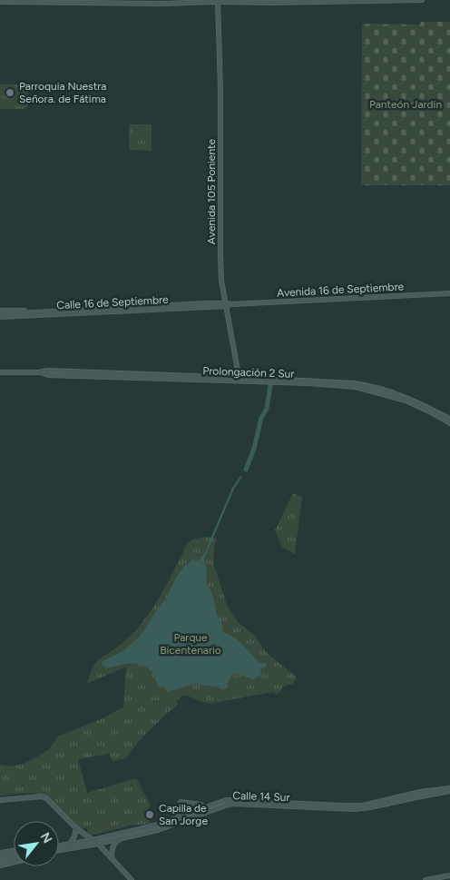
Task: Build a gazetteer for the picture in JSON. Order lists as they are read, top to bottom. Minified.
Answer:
{"streets":{"street":["Avenida 105 Poniente","Avenida 16 de Septiembre","Calle 16 de Septiembre","Prolongación 2 Sur","Calle 14 Sur"]},"crossings":[["Avenida 105 Poniente","Avenida 16 de Septiembre"],["Avenida 105 Poniente","Calle 16 de Septiembre"],["Avenida 105 Poniente","Prolongación 2 Sur"],["Avenida 16 de Septiembre","Calle 16 de Septiembre"]],"parks":["Panteón Jardín","Parque Bicentenario"],"places":["Parroquia Nuestra Señora. de Fátima","Capilla de San Jorge"],"north":"top right"}
